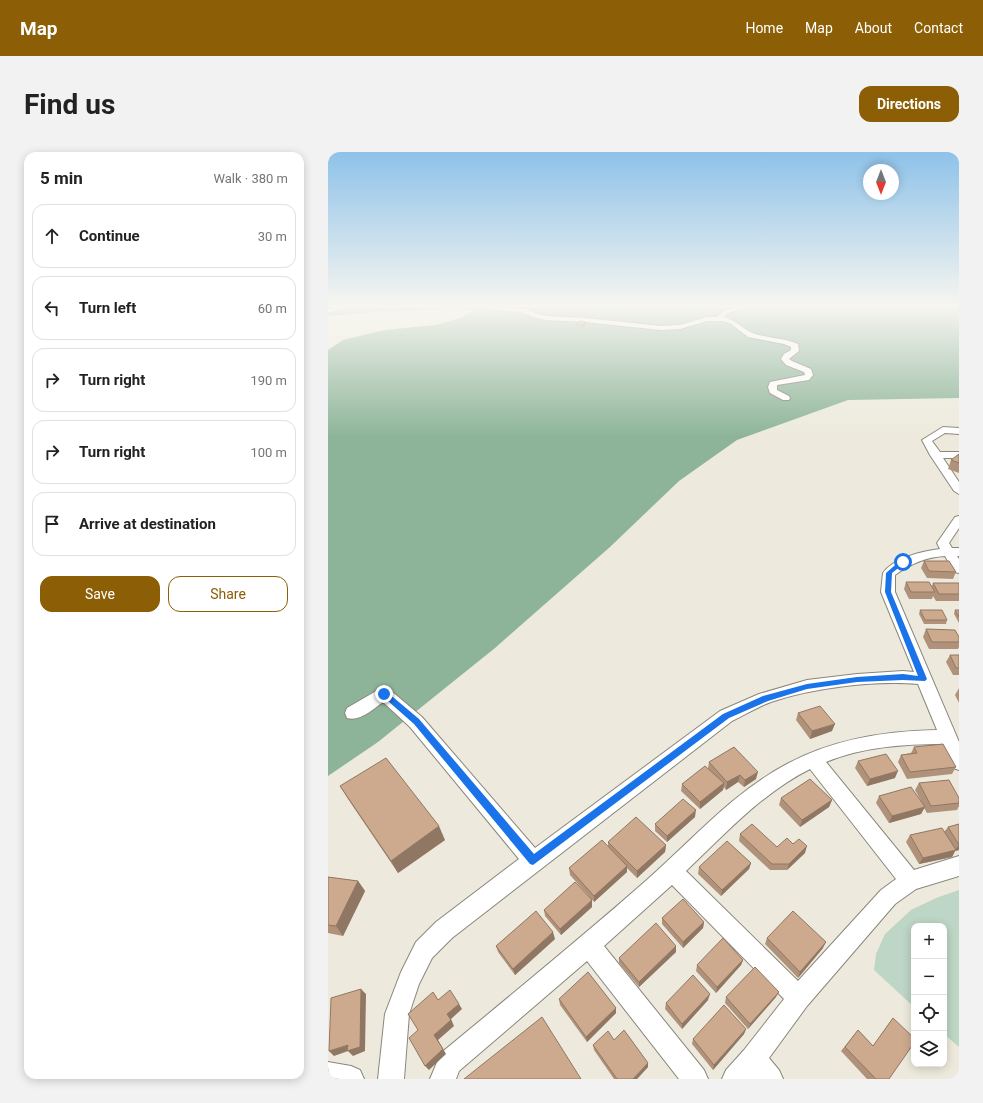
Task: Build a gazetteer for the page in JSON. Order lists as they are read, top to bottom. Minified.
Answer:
{"north":"bottom","page":{"header":"Map","nav":["Home","Map","About","Contact"],"buttons":["Directions",["Save","Share"]],"title":"Find us","heading":["5 min","Walk · 380 m"],"list":[["Continue","30 m"],["Turn left","60 m"],["Turn right","190 m"],["Turn right","100 m"],"Arrive at destination"],"map_buttons":["+","−"]}}
